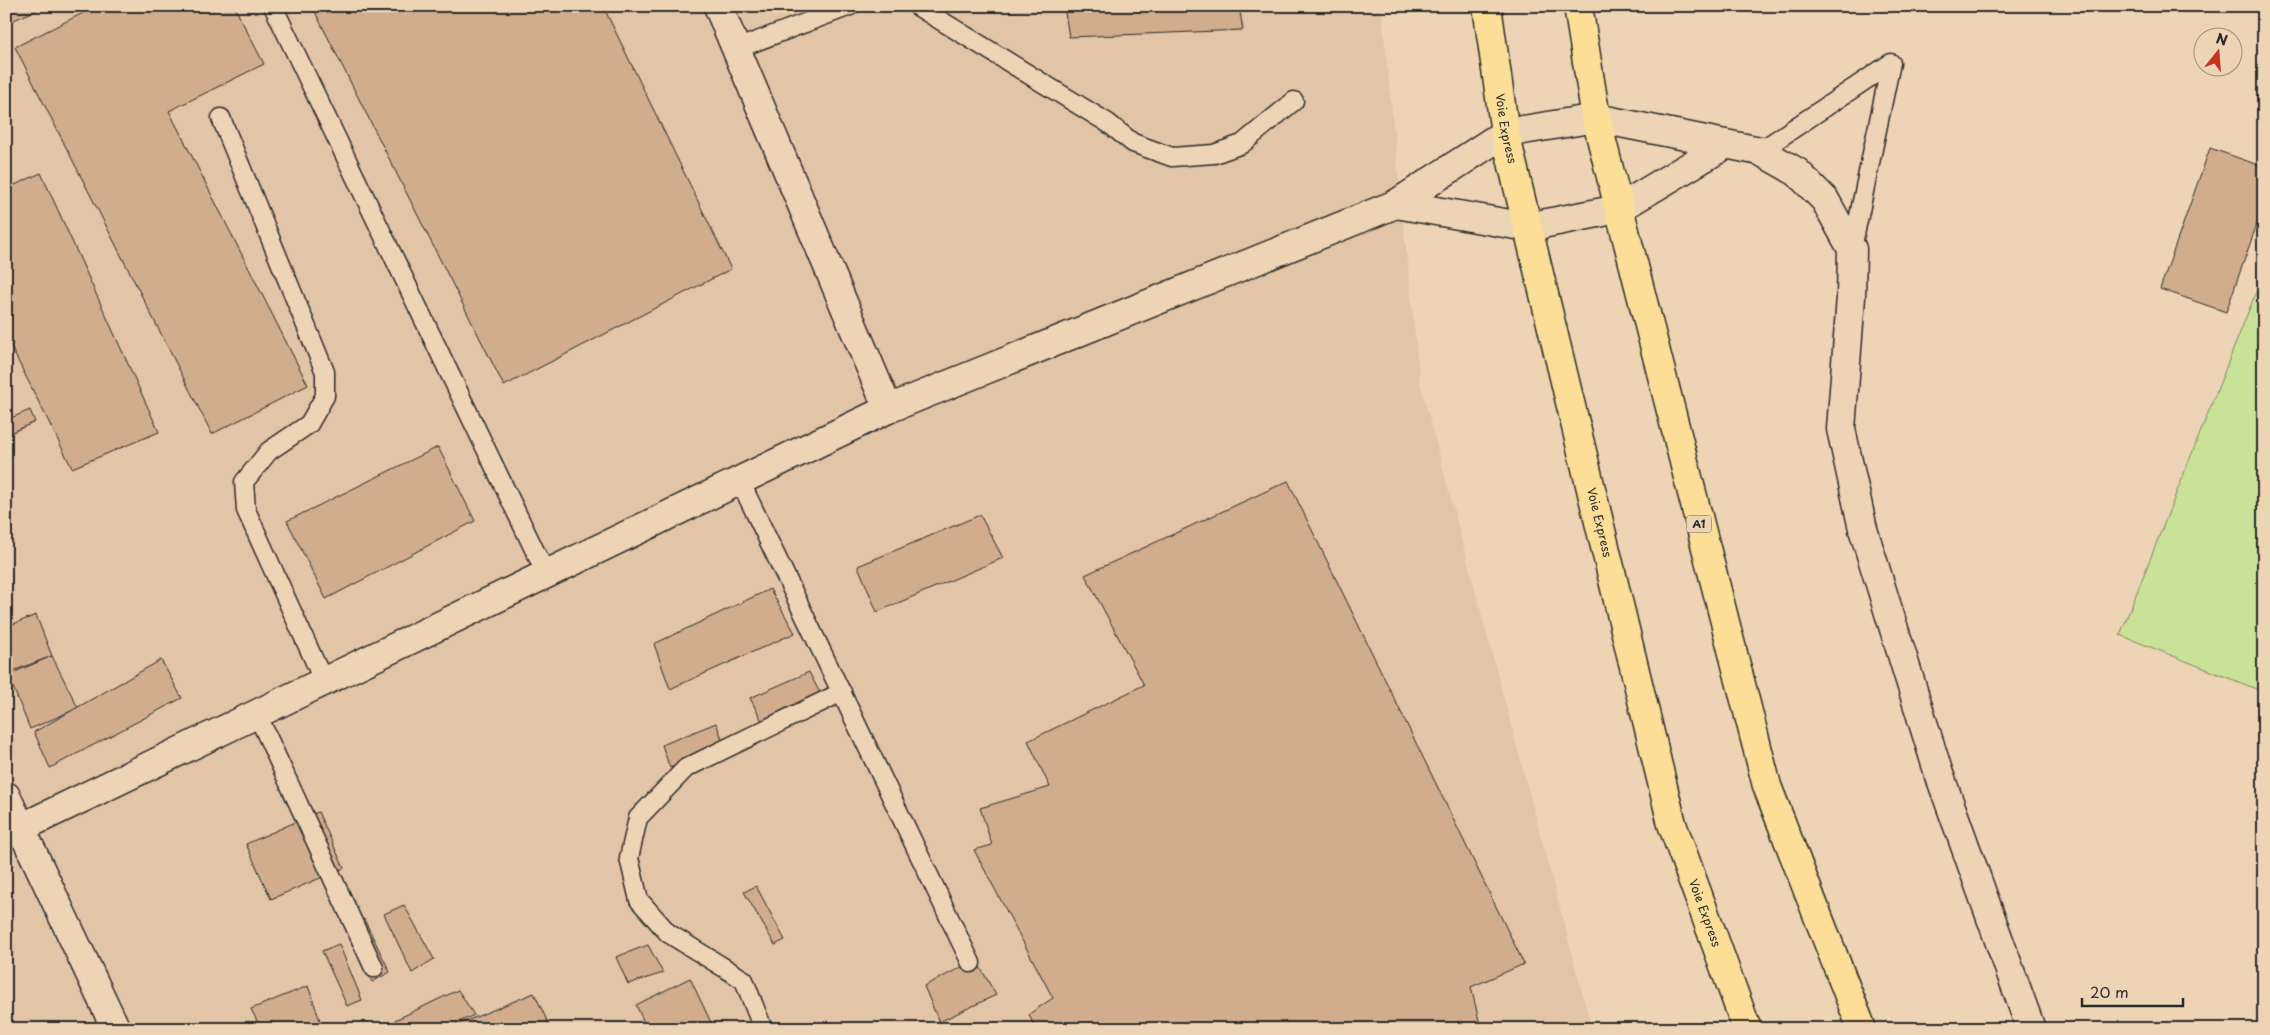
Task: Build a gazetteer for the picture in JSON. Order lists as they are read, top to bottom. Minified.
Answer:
{"streets":{"highway":["Voie Express","A1"]},"scale_bar":"20 m","north":"top"}
